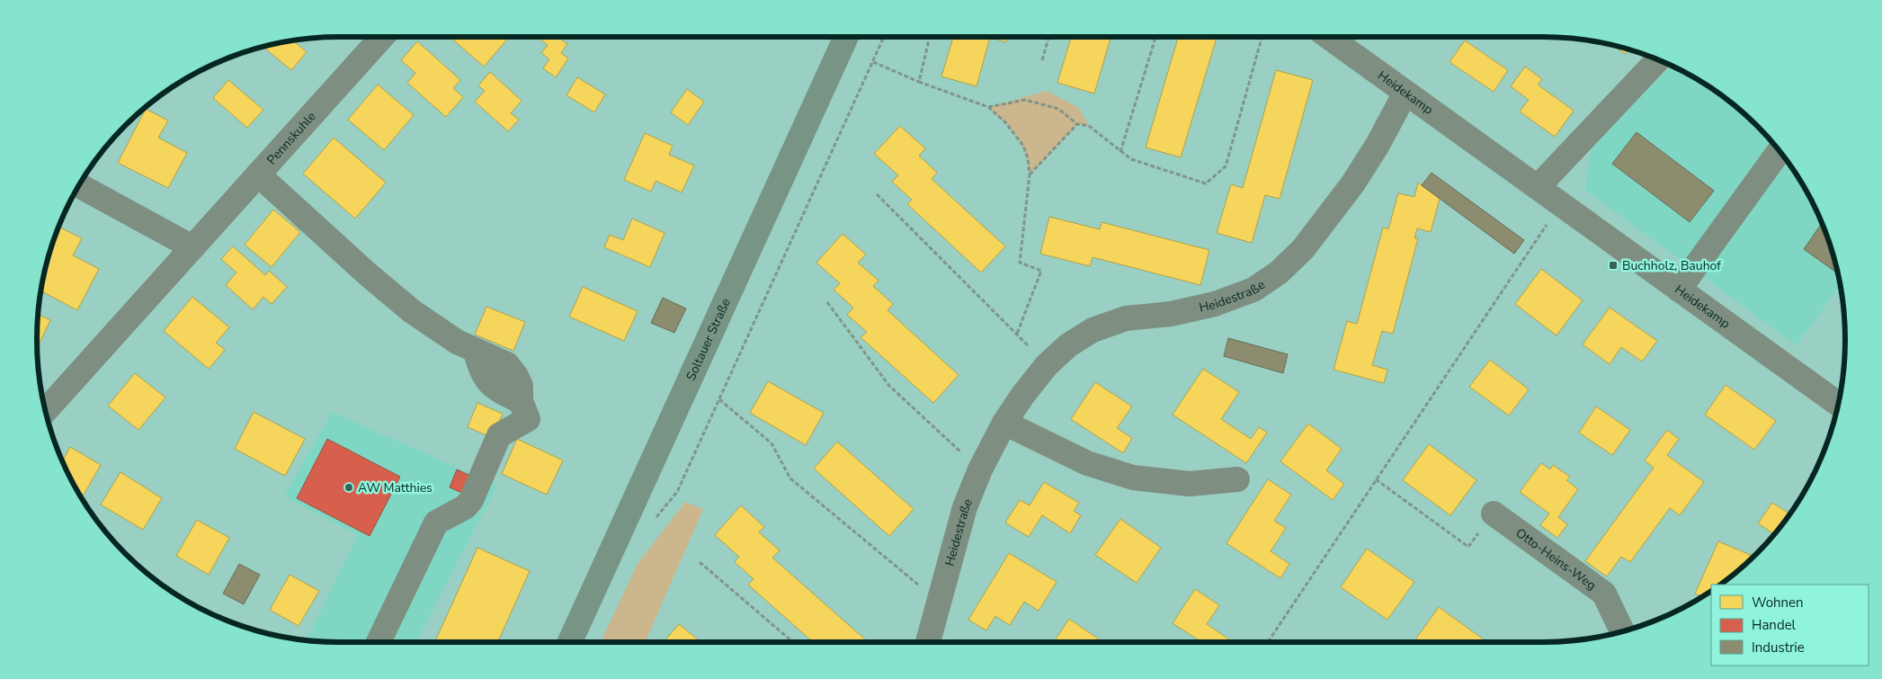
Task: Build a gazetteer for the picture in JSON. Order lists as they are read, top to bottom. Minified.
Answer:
{"streets":{"main road":["Soltauer Straße"],"street":["Heidekamp","Pennskuhle","Heidestraße","Otto-Heins-Weg"]},"crossings":[["Heidekamp","Heidestraße"]],"places":{"transit":["Buchholz, Bauhof"],"other":["AW Matthies"]},"legend":["Wohnen","Handel","Industrie"]}
